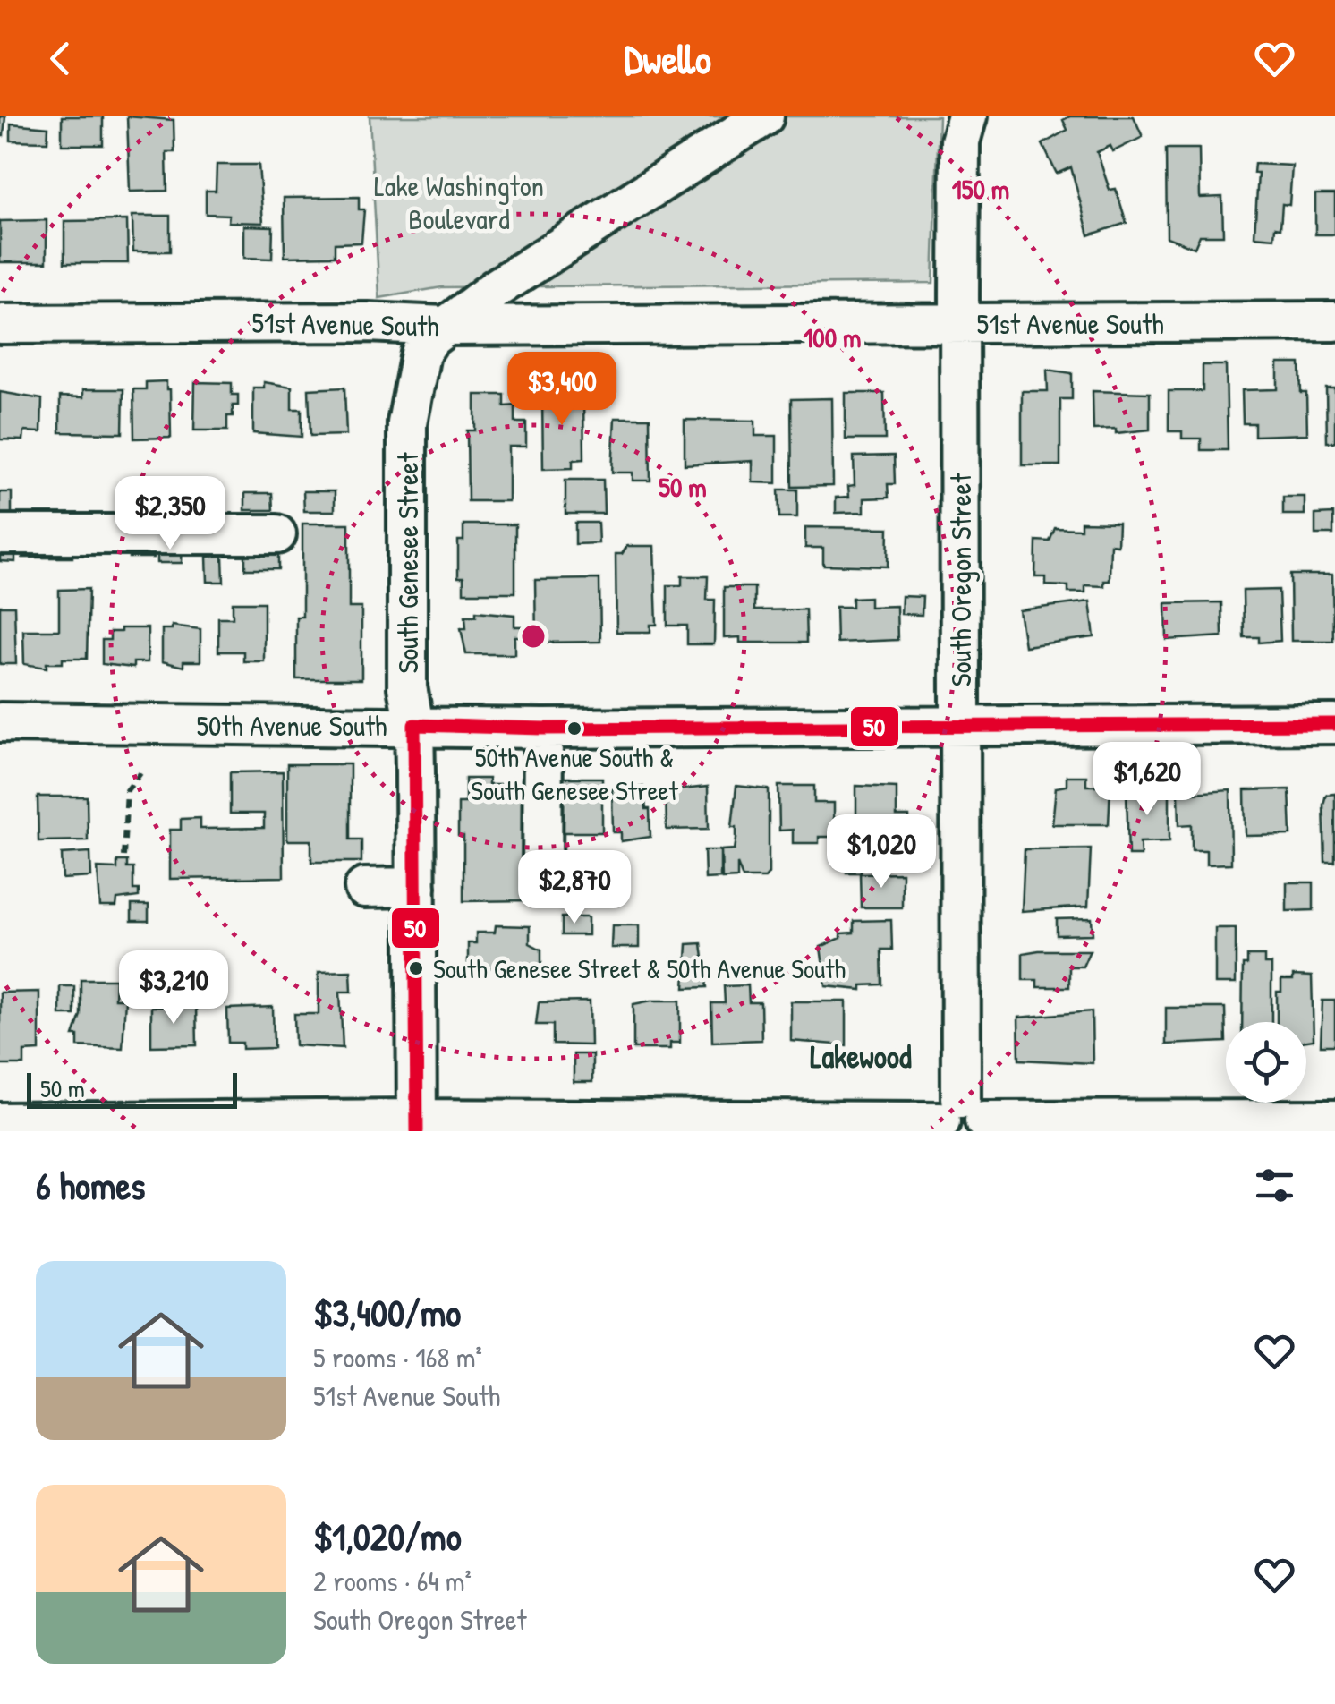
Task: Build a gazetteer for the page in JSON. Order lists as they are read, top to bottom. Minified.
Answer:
{"streets":{"street":["51st Avenue South","South Genesee Street","South Oregon Street","50th Avenue South"]},"crossings":[["51st Avenue South","South Genesee Street"],["51st Avenue South","South Oregon Street"],["South Genesee Street","50th Avenue South"],["South Oregon Street","50th Avenue South"]],"districts":["Lakewood"],"parks":["Lake Washington Boulevard"],"places":["50th Avenue South & South Genesee Street","South Genesee Street & 50th Avenue South"],"lines":["transit line 50"],"scale_bar":"50 m","page":{"header":"Dwello","price":["$3,400","$2,350","$1,620","$1,020","$2,870","$3,210"],"scale":"50 m","heading":"6 homes","list":[{"name":"$3,400/mo","note":"5 rooms · 168 m² · 51st Avenue South"},{"name":"$1,020/mo","note":"2 rooms · 64 m² · South Oregon Street"}]},"rings":["150 m","100 m","50 m"]}
